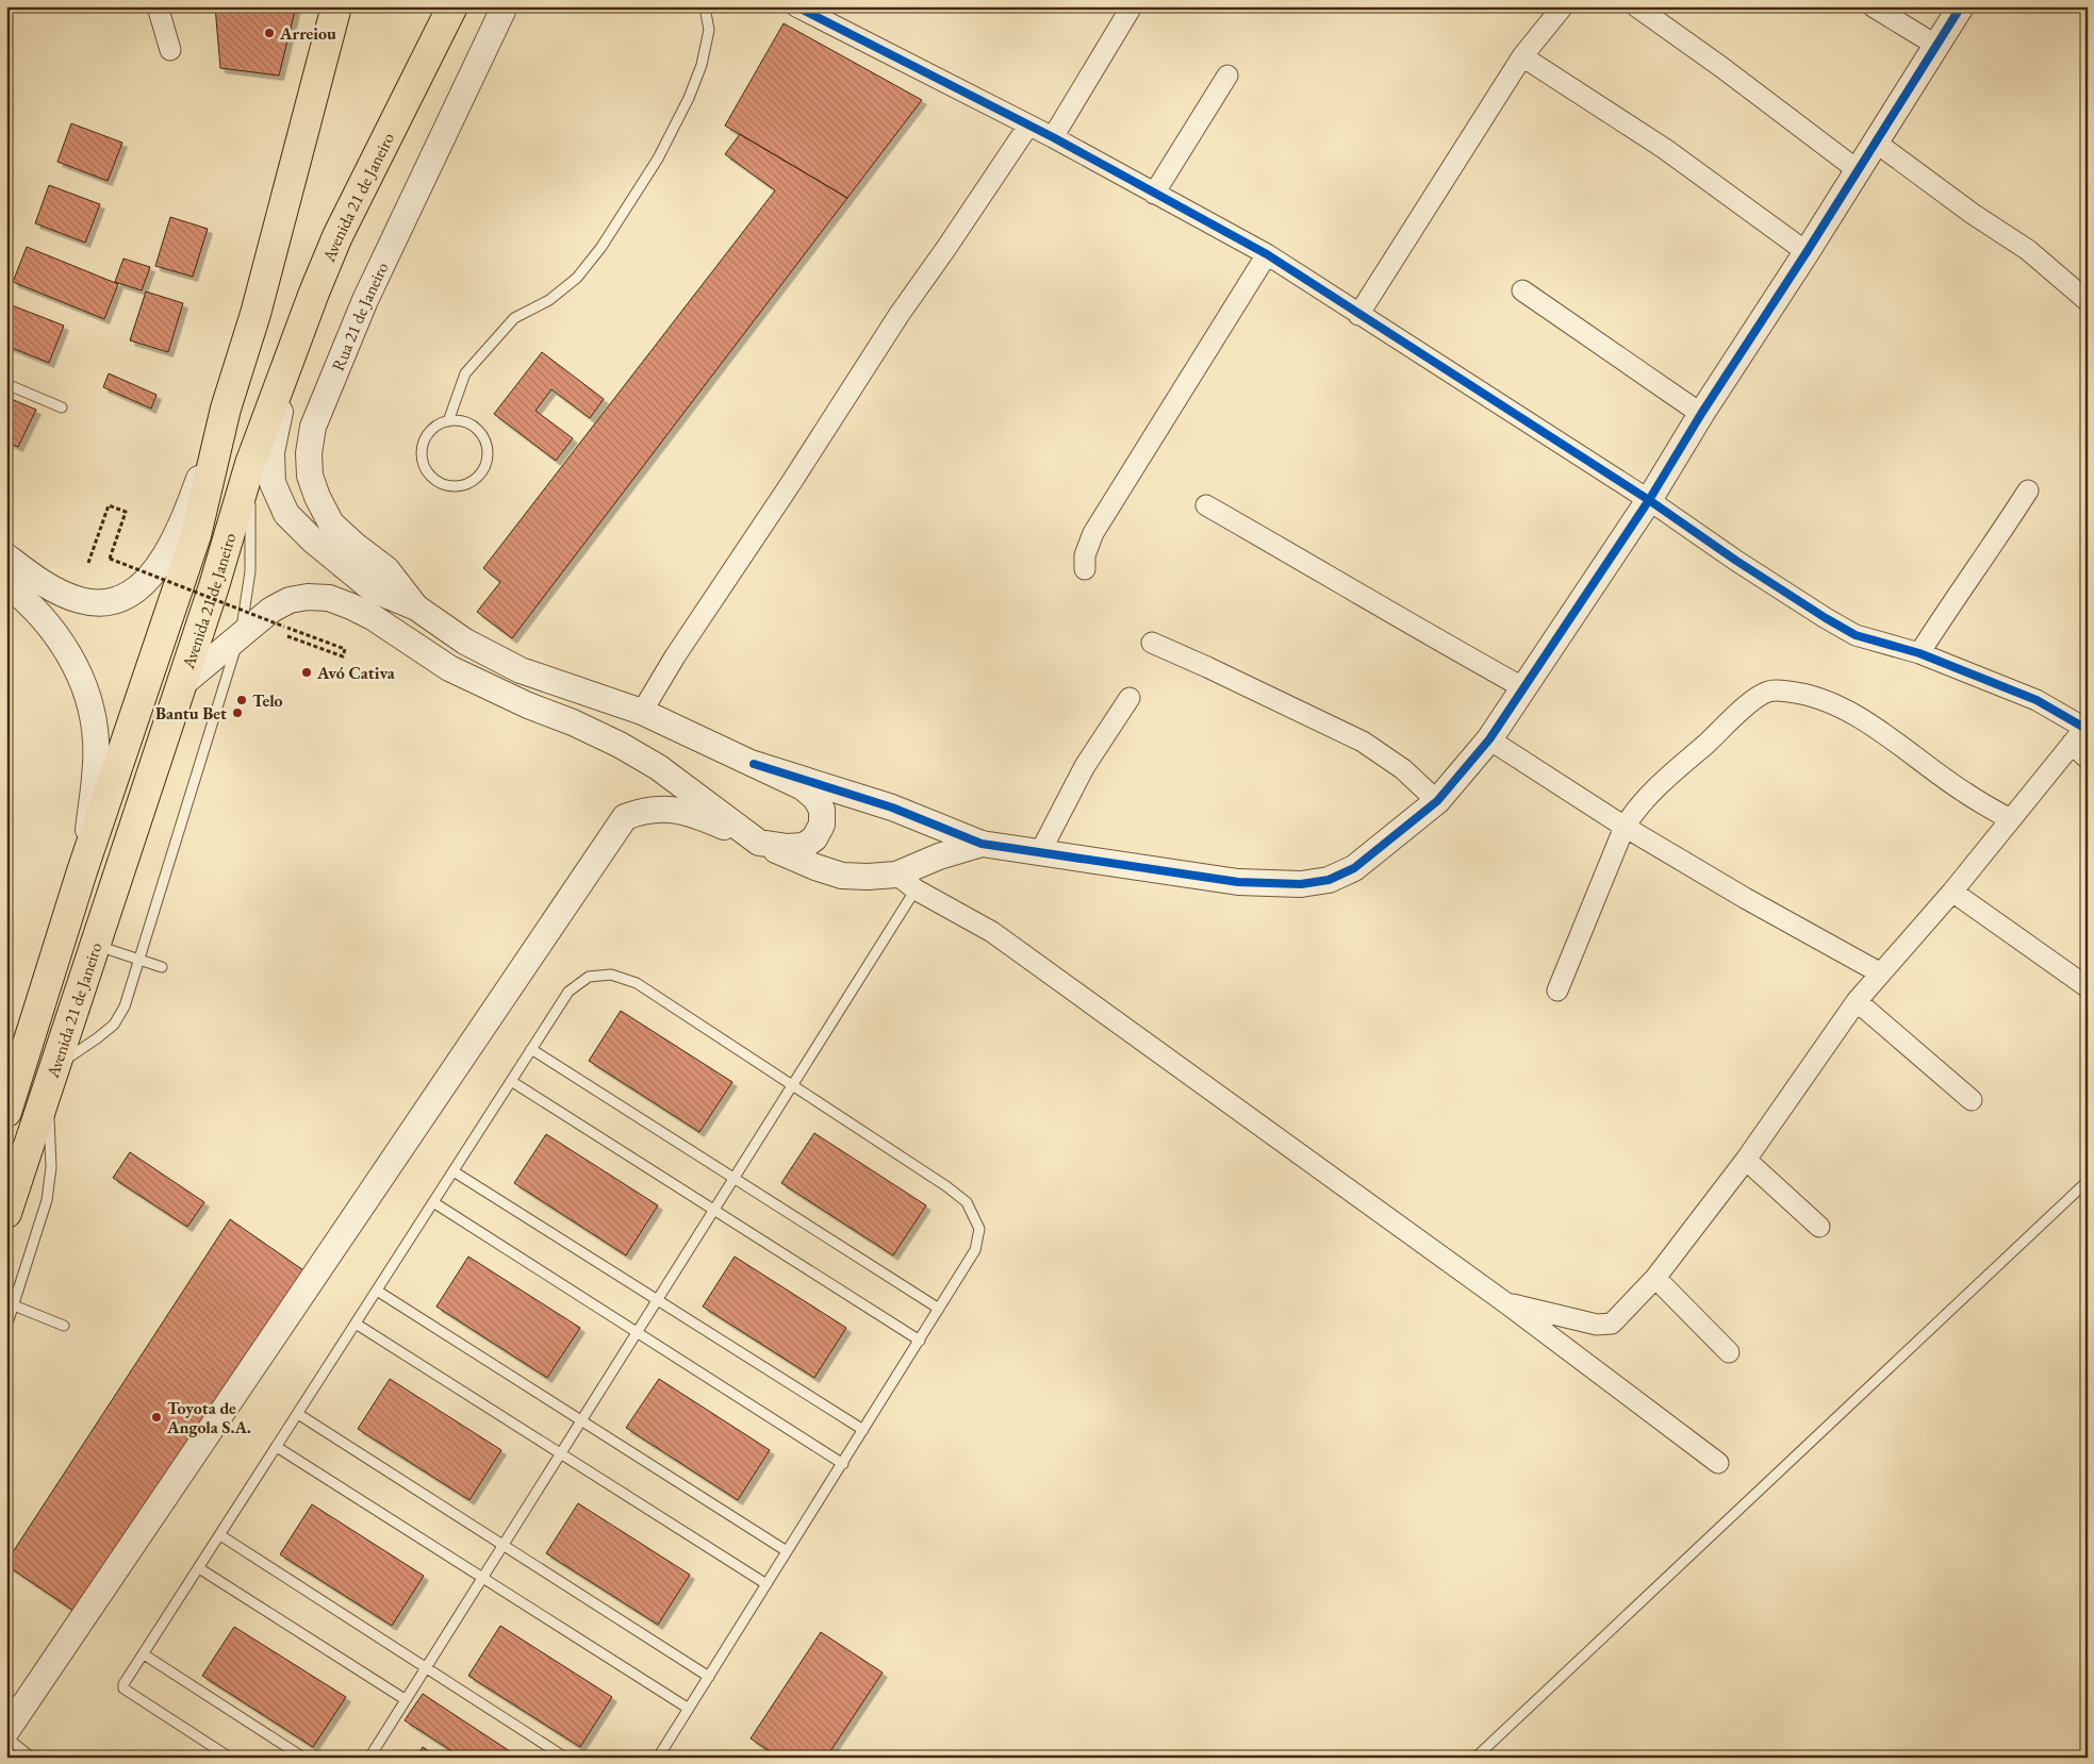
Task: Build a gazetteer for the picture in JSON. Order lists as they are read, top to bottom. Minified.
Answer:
{"streets":{"main road":["Avenida 21 de Janeiro"],"street":["Rua 21 de Janeiro"]},"places":["Arreiou","Avó Cativa","Telo","Bantu Bet","Toyota de Angola S.A."]}
